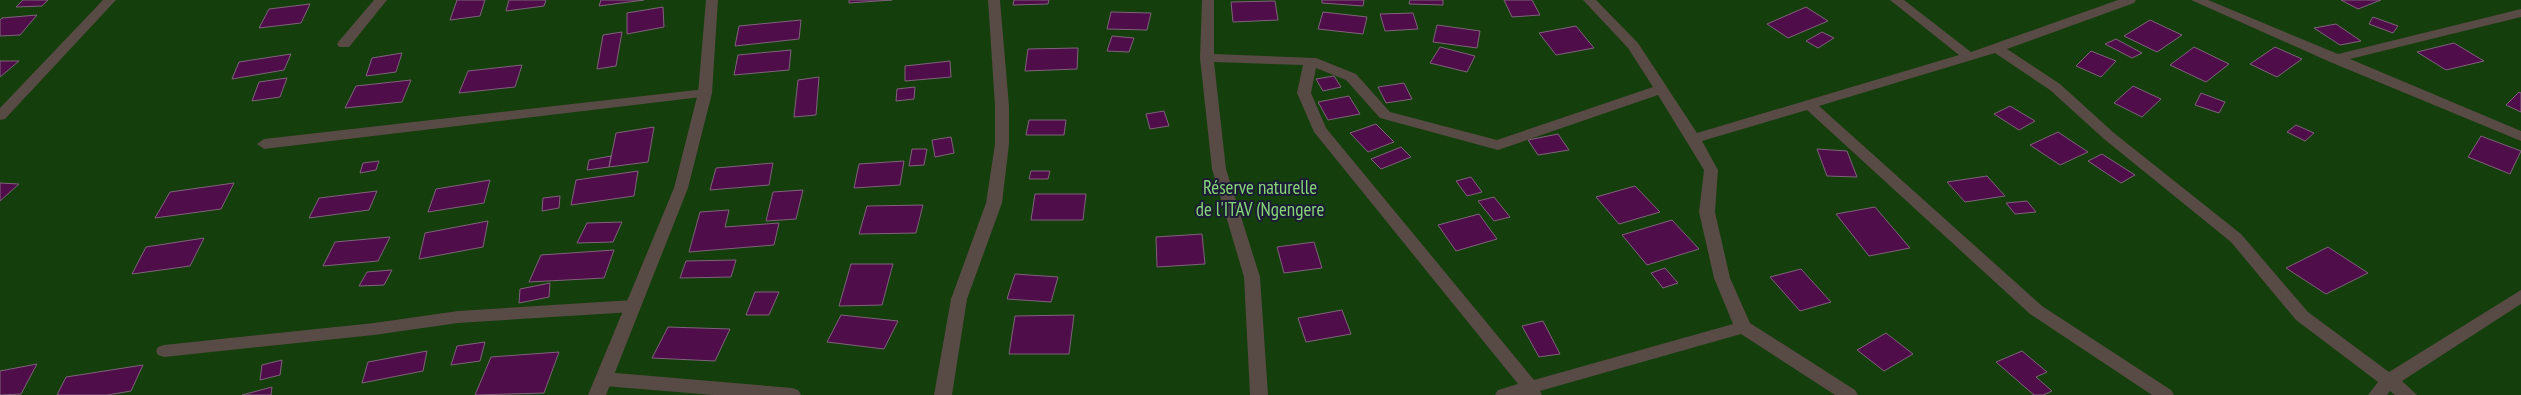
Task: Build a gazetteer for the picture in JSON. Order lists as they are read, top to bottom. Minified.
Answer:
{"parks":["Réserve naturelle de l'ITAV (Ngengere"]}
